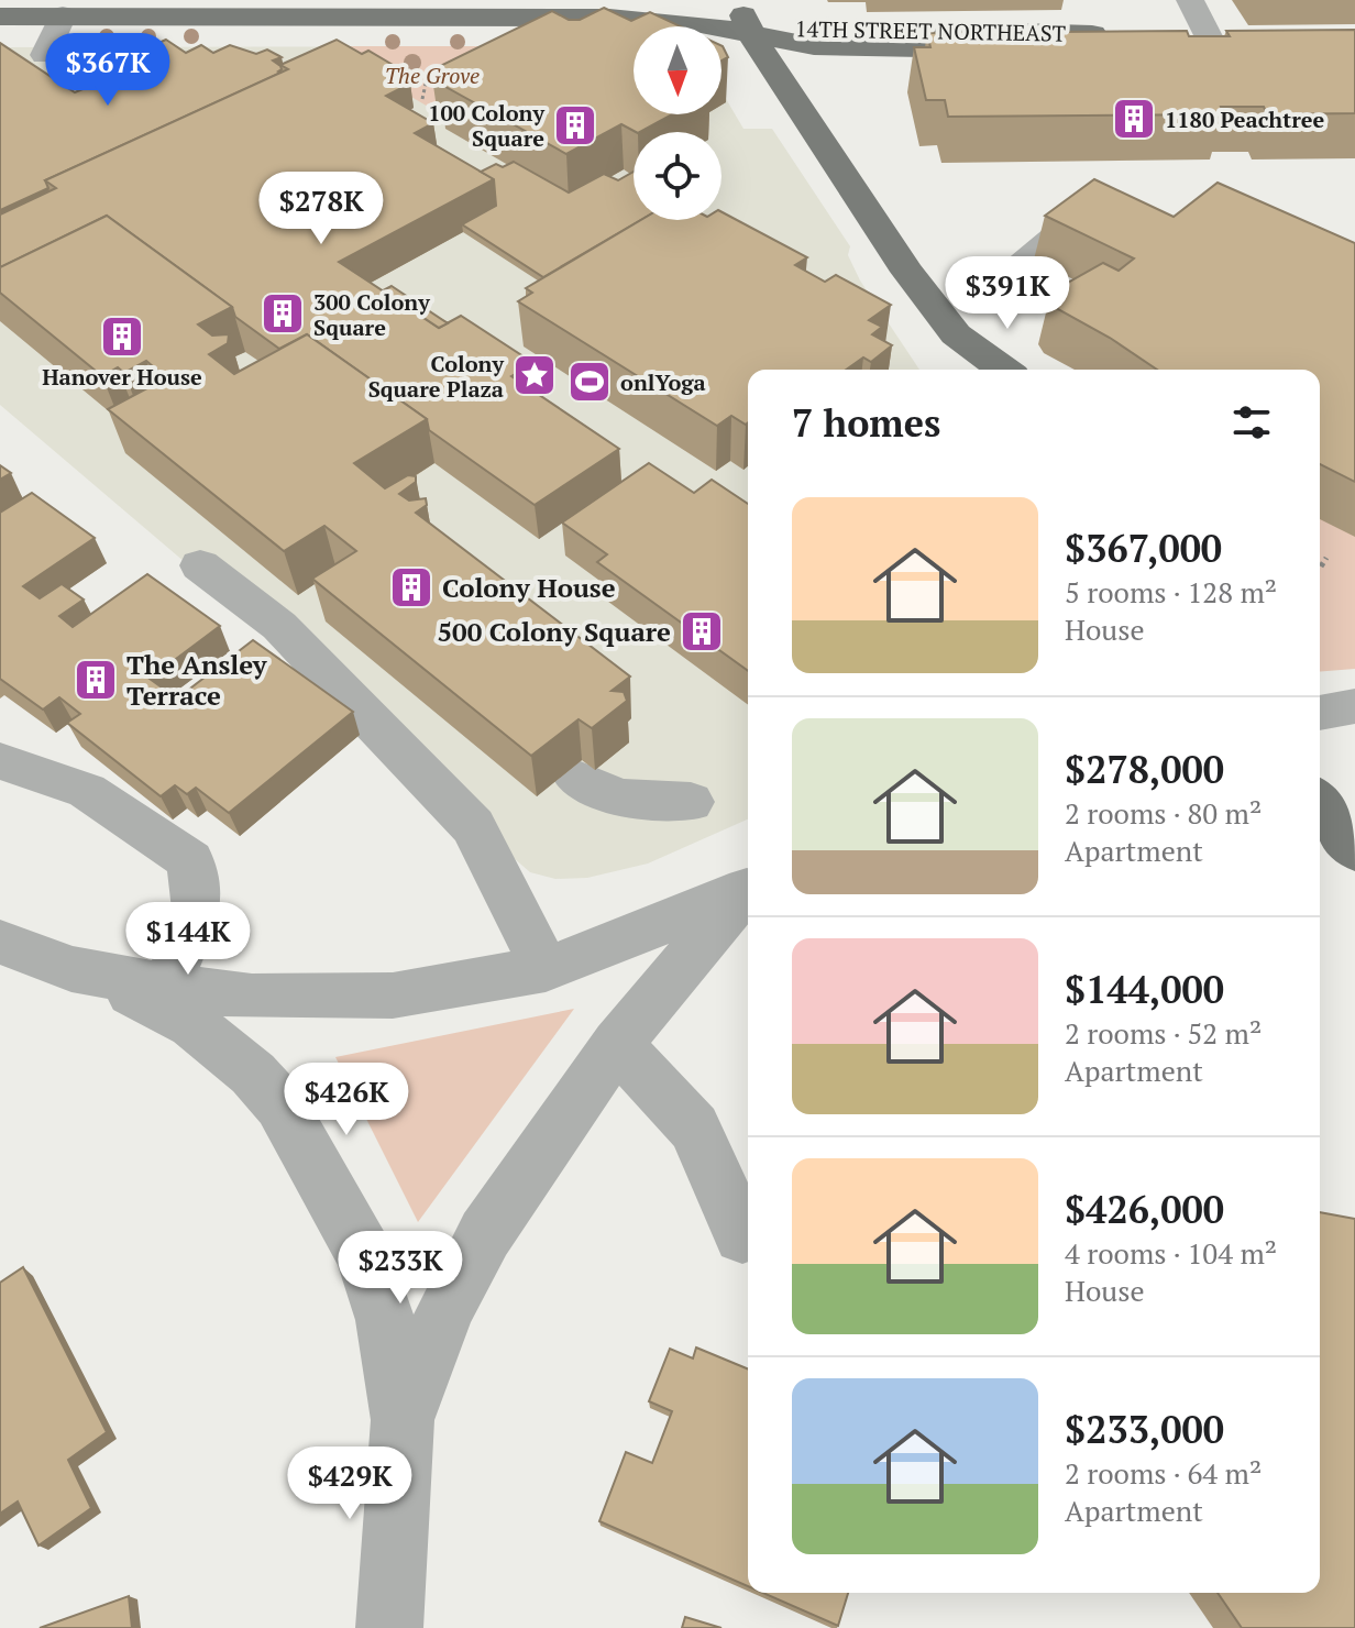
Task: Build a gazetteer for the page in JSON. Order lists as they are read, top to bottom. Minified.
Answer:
{"streets":{"main road":["14TH STREET NORTHEAST"]},"parks":["The Grove"],"places":{"building":["1180 Peachtree","100 Colony Square","300 Colony Square","Hanover House","Colony House","500 Colony Square","The Ansley Terrace"],"place":["Colony Square Plaza"],"sports":["onlYoga"]},"north":"bottom","page":{"price":["$367K","$278K","$391K","$144K","$426K","$233K","$429K"],"heading":"7 homes","list":[{"name":"$367,000","note":"5 rooms · 128 m² · House"},{"name":"$278,000","note":"2 rooms · 80 m² · Apartment"},{"name":"$144,000","note":"2 rooms · 52 m² · Apartment"},{"name":"$426,000","note":"4 rooms · 104 m² · House"},{"name":"$233,000","note":"2 rooms · 64 m² · Apartment"}]}}
